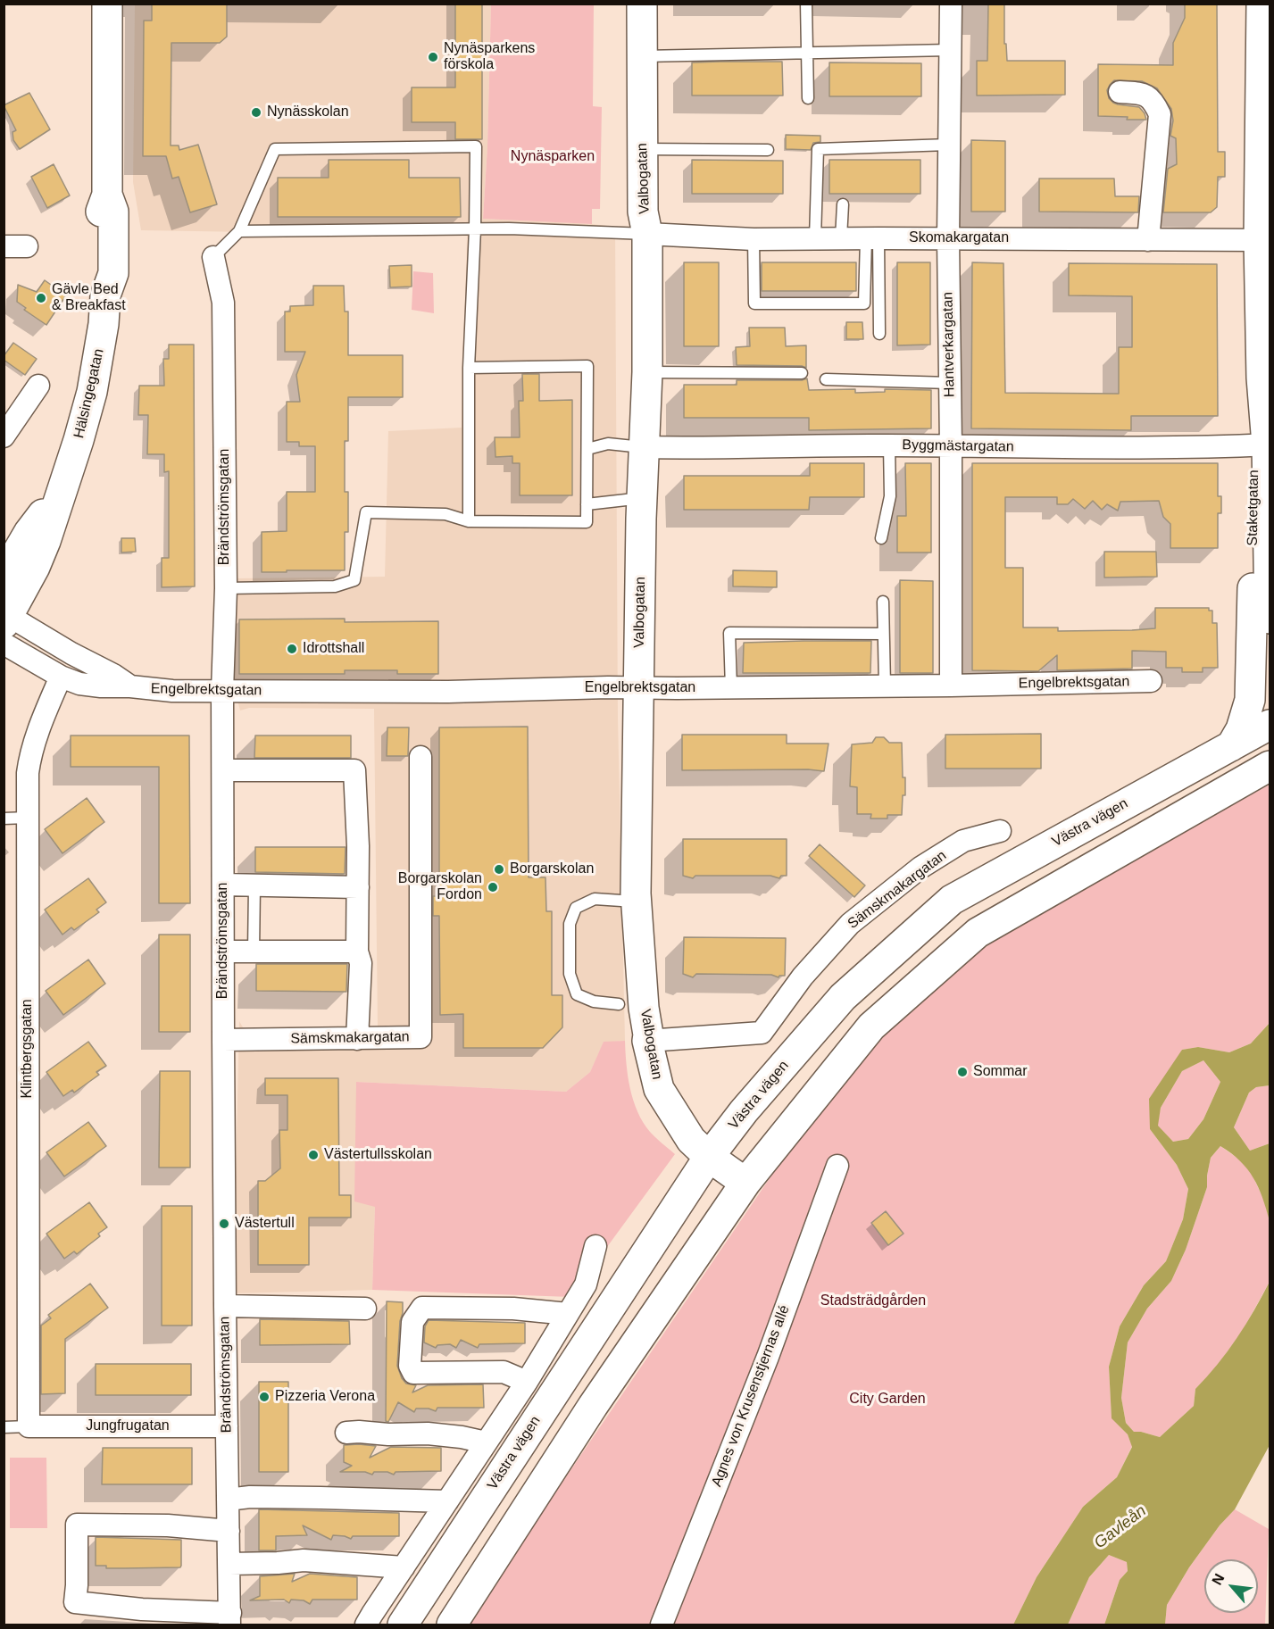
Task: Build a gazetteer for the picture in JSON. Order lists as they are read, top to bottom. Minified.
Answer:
{"streets":{"main road":["Valbogatan","Hälsingegatan","Staketgatan","Västra vägen"],"street":["Skomakargatan","Hantverkargatan","Byggmästargatan","Brändströmsgatan","Engelbrektsgatan","Sämskmakargatan","Klintbergsgatan","Agnes von Krusenstjernas allé","Jungfrugatan"]},"crossings":[["Valbogatan","Skomakargatan"],["Valbogatan","Byggmästargatan"],["Valbogatan","Engelbrektsgatan"],["Valbogatan","Västra vägen"],["Valbogatan","Sämskmakargatan"],["Skomakargatan","Hantverkargatan"],["Skomakargatan","Staketgatan"],["Hantverkargatan","Byggmästargatan"],["Hantverkargatan","Engelbrektsgatan"],["Hälsingegatan","Engelbrektsgatan"],["Byggmästargatan","Staketgatan"],["Brändströmsgatan","Engelbrektsgatan"],["Brändströmsgatan","Sämskmakargatan"],["Brändströmsgatan","Jungfrugatan"],["Staketgatan","Västra vägen"],["Engelbrektsgatan","Klintbergsgatan"],["Klintbergsgatan","Jungfrugatan"]],"water":["Gavleån"],"parks":["Nynäsparken","Stadsträdgården","City Garden"],"places":["Nynäsparkens förskola","Nynässkolan","Gävle Bed & Breakfast","Idrottshall","Borgarskolan","Borgarskolan Fordon","Sommar","Västertullsskolan","Västertull","Pizzeria Verona"],"north":"top left"}
